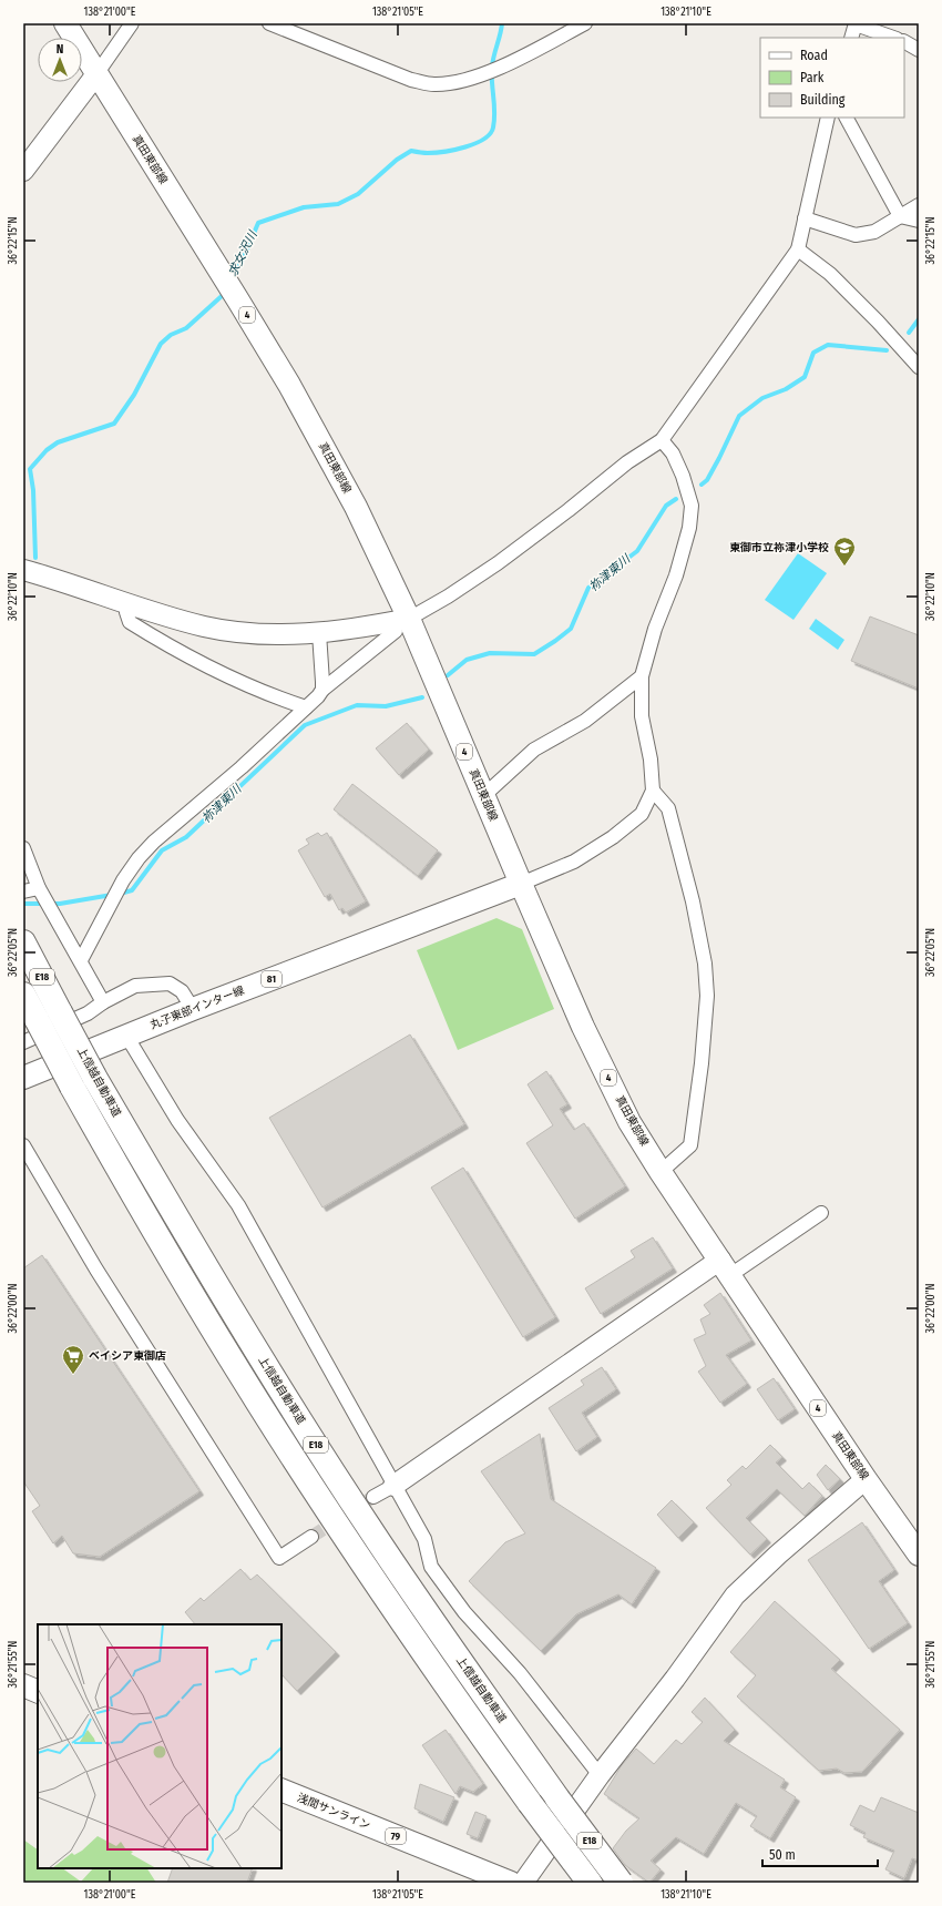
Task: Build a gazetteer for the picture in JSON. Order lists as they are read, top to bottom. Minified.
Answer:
{"streets":{"highway":["E18","上信越自動車道"],"main road":["真田東部線","4","81","丸子東部インター線","浅間サンライン","79"]},"crossings":[["真田東部線","丸子東部インター線"]],"water":["求女沢川","祢津東川"],"places":{"school or university":["東御市立祢津小学校"],"supermarket":["ベイシア東御店"]},"legend":["Road","Park","Building"],"scale_bar":"50 m","north":"top","coordinates":["138°21'00\"E","138°21'05\"E","138°21'10\"E","36°22'15\"N","36°22'10\"N","36°22'05\"N","36°22'00\"N","36°21'55\"N"]}
